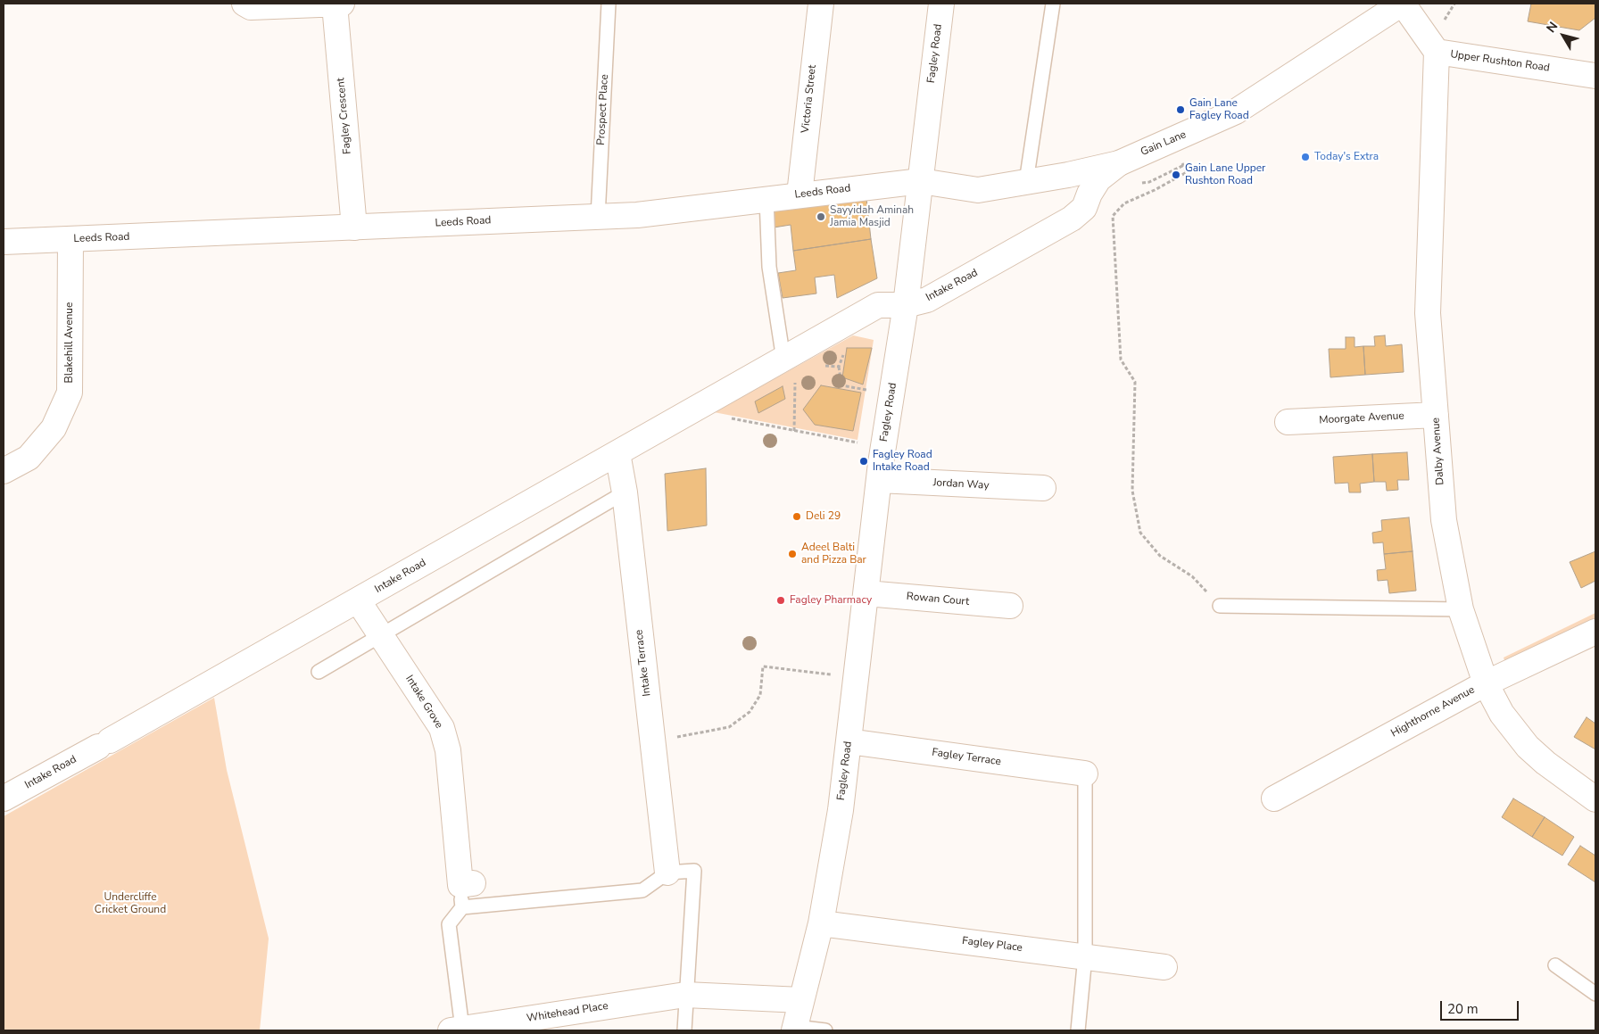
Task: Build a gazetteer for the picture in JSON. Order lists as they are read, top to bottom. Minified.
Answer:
{"streets":{"street":["Fagley Road","Upper Rushton Road","Victoria Street","Fagley Crescent","Gain Lane","Leeds Road","Intake Road","Blakehill Avenue","Moorgate Avenue","Dalby Avenue","Jordan Way","Rowan Court","Intake Terrace","Intake Grove","Highthorne Avenue","Fagley Terrace","Fagley Place","Whitehead Place"],"lane":["Prospect Place"]},"crossings":[["Fagley Road","Gain Lane"],["Fagley Road","Leeds Road"],["Fagley Road","Intake Road"],["Fagley Road","Jordan Way"],["Fagley Road","Rowan Court"],["Fagley Road","Fagley Terrace"],["Fagley Road","Fagley Place"],["Fagley Road","Whitehead Place"],["Upper Rushton Road","Gain Lane"],["Upper Rushton Road","Dalby Avenue"],["Victoria Street","Leeds Road"],["Prospect Place","Leeds Road"],["Fagley Crescent","Leeds Road"],["Gain Lane","Leeds Road"],["Gain Lane","Intake Road"],["Leeds Road","Blakehill Avenue"],["Intake Road","Intake Terrace"],["Intake Road","Intake Grove"],["Moorgate Avenue","Dalby Avenue"],["Dalby Avenue","Highthorne Avenue"]],"parks":["Undercliffe Cricket Ground"],"places":["Gain Lane Fagley Road","Today's Extra","Gain Lane Upper Rushton Road","Sayyidah Aminah Jamia Masjid","Fagley Road Intake Road","Deli 29","Adeel Balti and Pizza Bar","Fagley Pharmacy"],"scale_bar":"20 m","north":"top left"}
